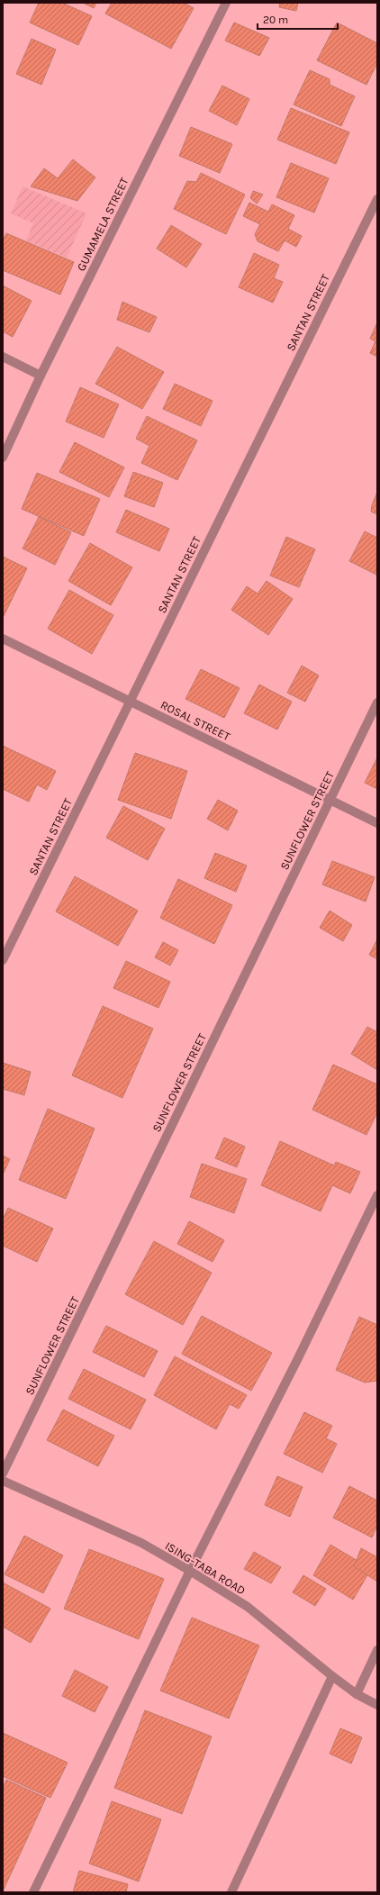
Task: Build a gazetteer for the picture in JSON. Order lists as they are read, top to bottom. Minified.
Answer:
{"streets":{"street":["GUMAMELA STREET","SANTAN STREET","ROSAL STREET","SUNFLOWER STREET","ISING-TABA ROAD"]},"crossings":[["SANTAN STREET","ROSAL STREET"],["ROSAL STREET","SUNFLOWER STREET"]],"scale_bar":"20 m"}
